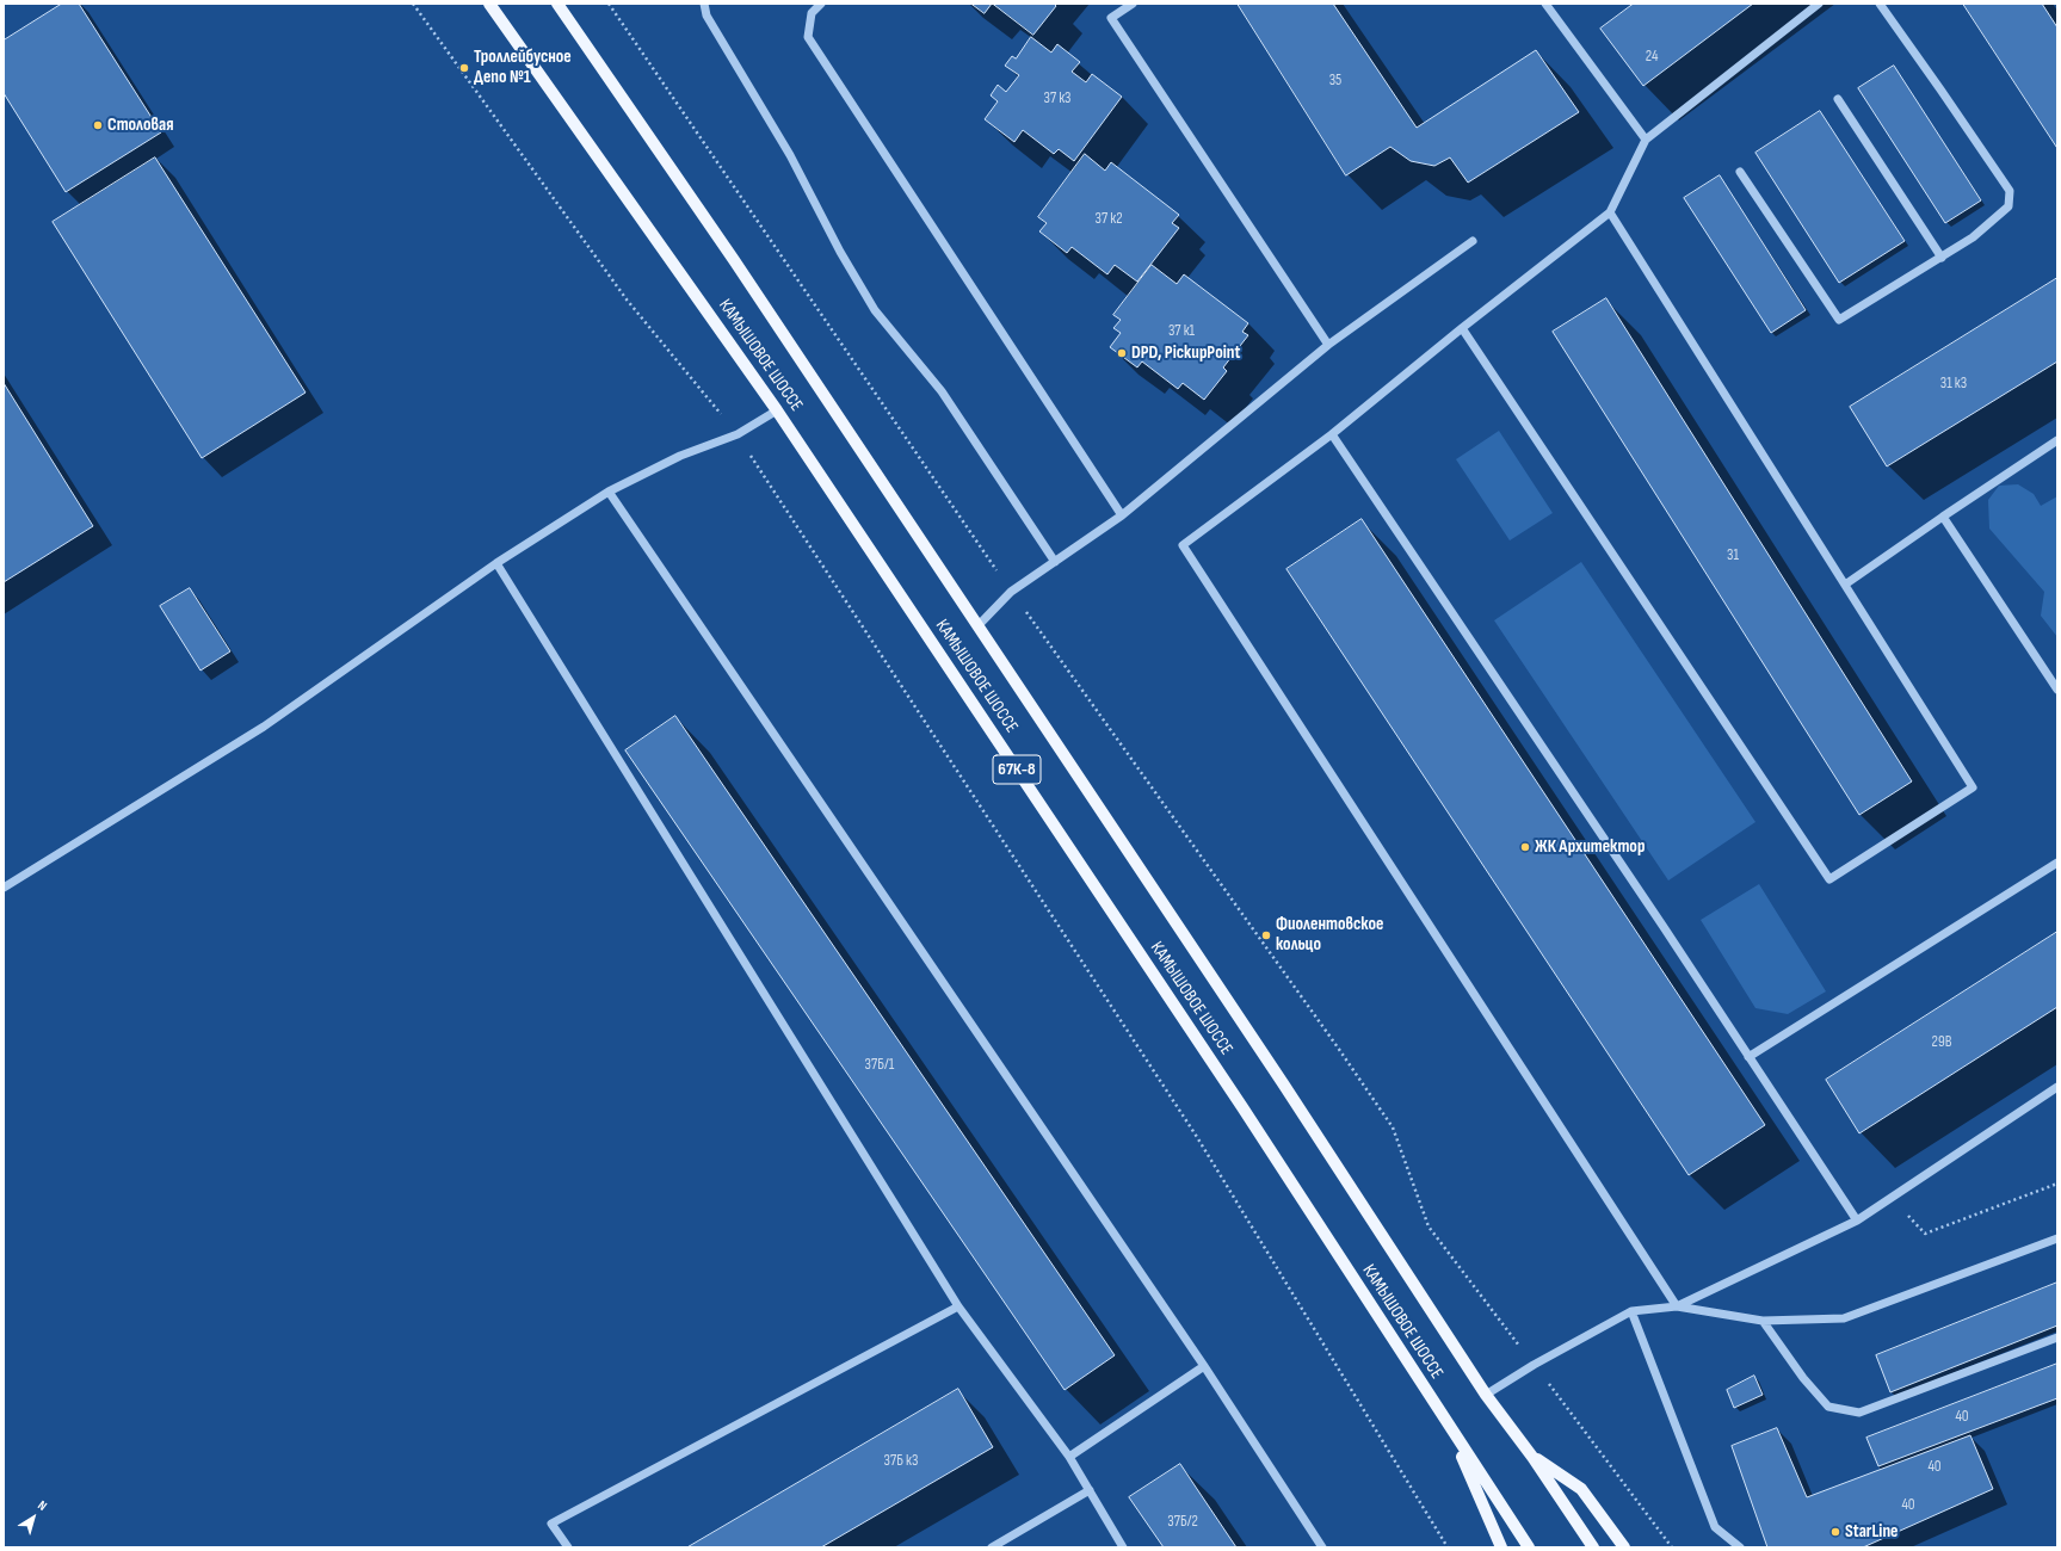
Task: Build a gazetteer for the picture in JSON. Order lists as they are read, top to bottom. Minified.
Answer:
{"streets":{"main road":["КАМЫШОВОЕ ШОССЕ","67К-8"]},"places":["Троллейбусное Депо №1","Столовая","DPD, PickupPoint","ЖК Архитектор","Фиолентовское кольцо","StarLine"],"house_numbers":["24","35","37 к3","37 к2","37 к1","31 к3","31","29В","37Б/1","40","37Б к3","40","40","37Б/2"],"north":"top right"}
